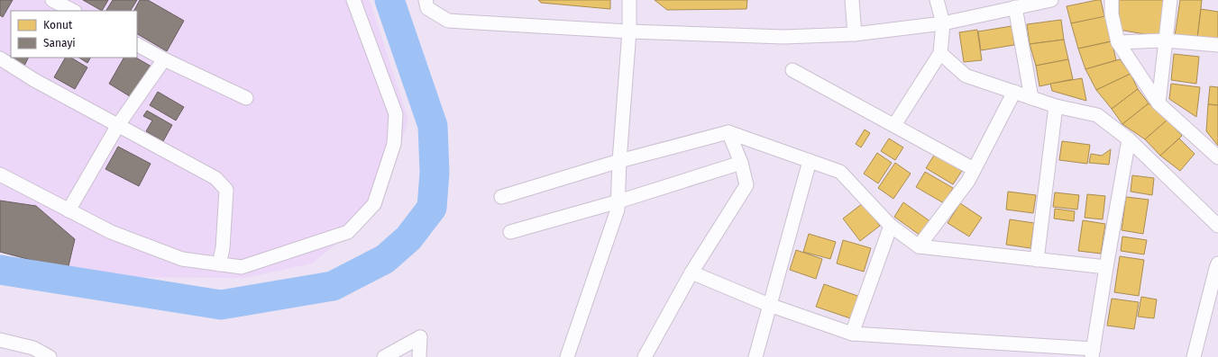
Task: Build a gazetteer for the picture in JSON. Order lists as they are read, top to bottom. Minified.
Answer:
{"legend":["Konut","Sanayi"]}
